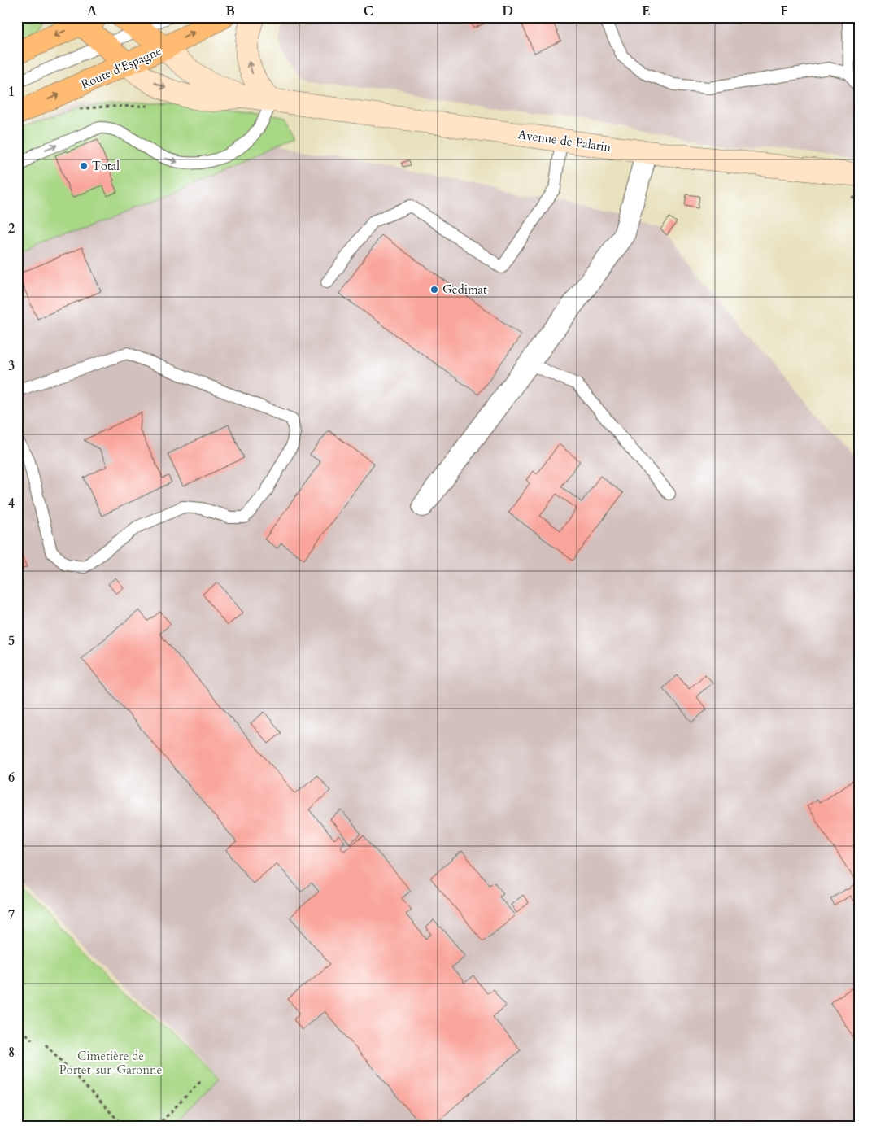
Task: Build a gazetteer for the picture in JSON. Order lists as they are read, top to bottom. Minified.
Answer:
{"streets":{"main road":["Route d'Espagne","Avenue de Palarin"]},"crossings":[["Route d'Espagne","Avenue de Palarin"]],"parks":["Cimetière de Portet-sur-Garonne"],"places":["Total","Gedimat"],"grid":{"columns":["A","B","C","D","E","F"],"rows":["1","2","3","4","5","6","7","8"]}}
